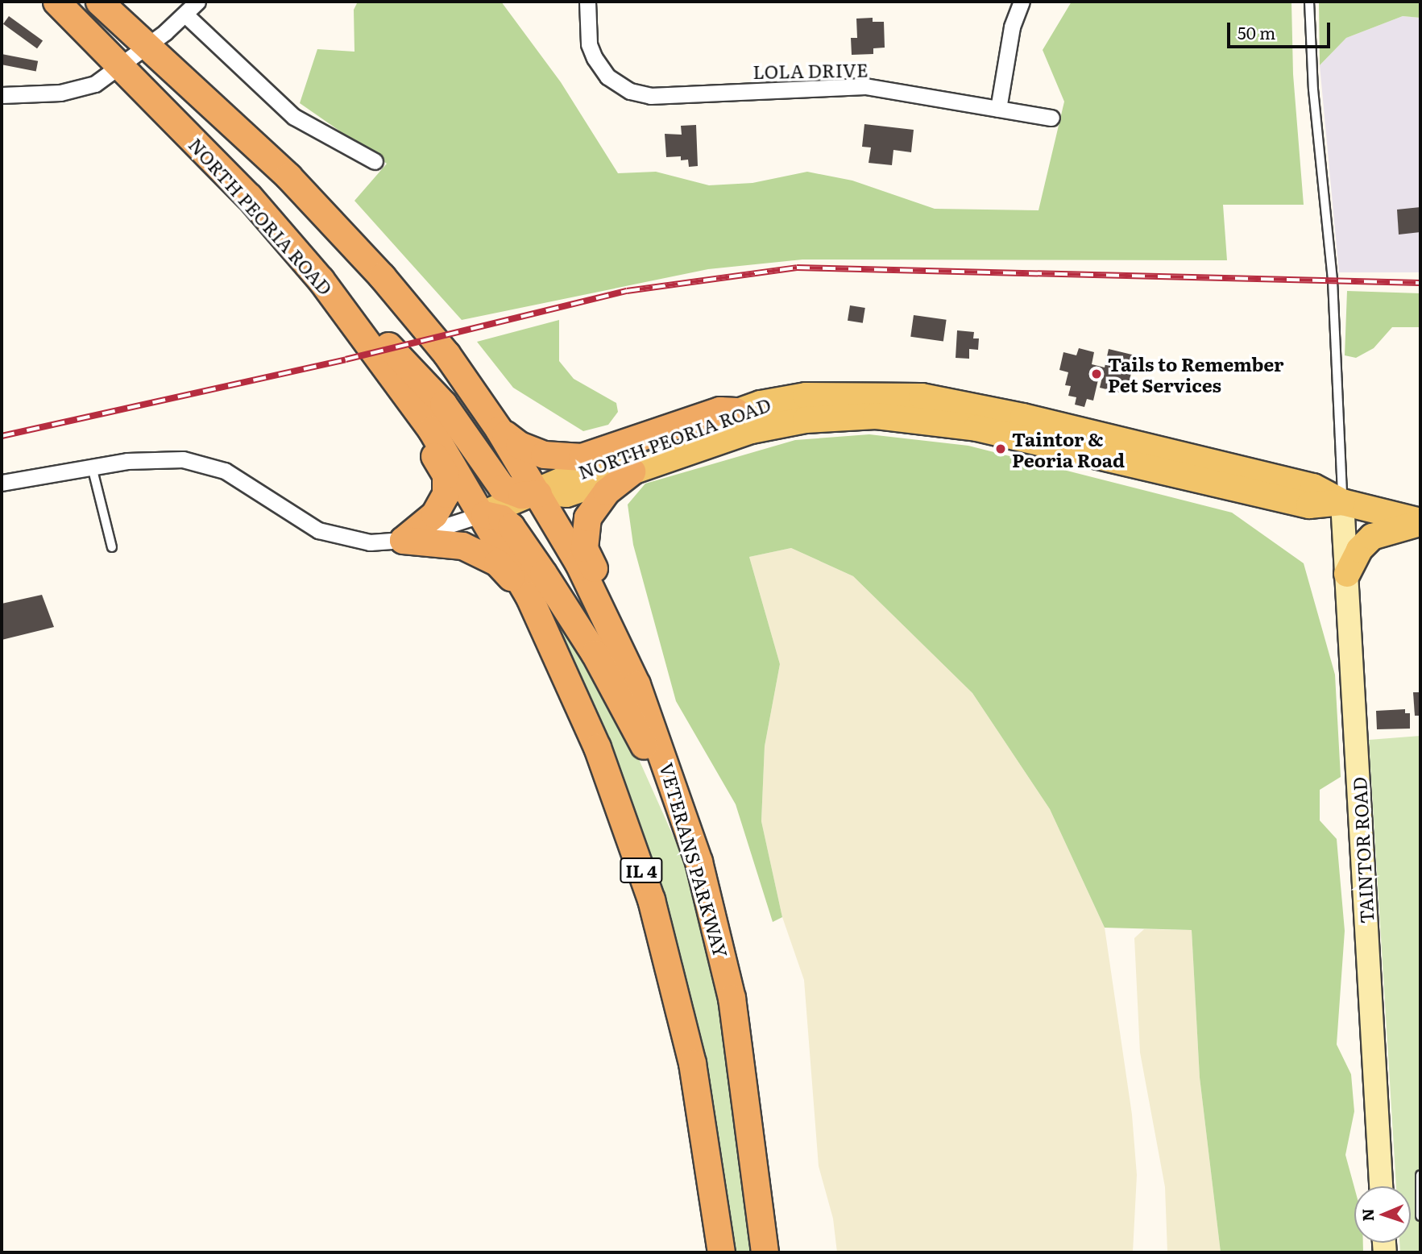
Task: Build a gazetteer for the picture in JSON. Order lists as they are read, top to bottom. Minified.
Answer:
{"streets":{"highway":["NORTH PEORIA ROAD","VETERANS PARKWAY","IL 4"],"main road":["TAINTOR ROAD"],"street":["LOLA DRIVE"]},"crossings":[["NORTH PEORIA ROAD","TAINTOR ROAD"],["NORTH PEORIA ROAD","VETERANS PARKWAY"],["NORTH PEORIA ROAD","IL 4"]],"places":["Tails to Remember Pet Services","Taintor & Peoria Road"],"scale_bar":"50 m","north":"left"}
